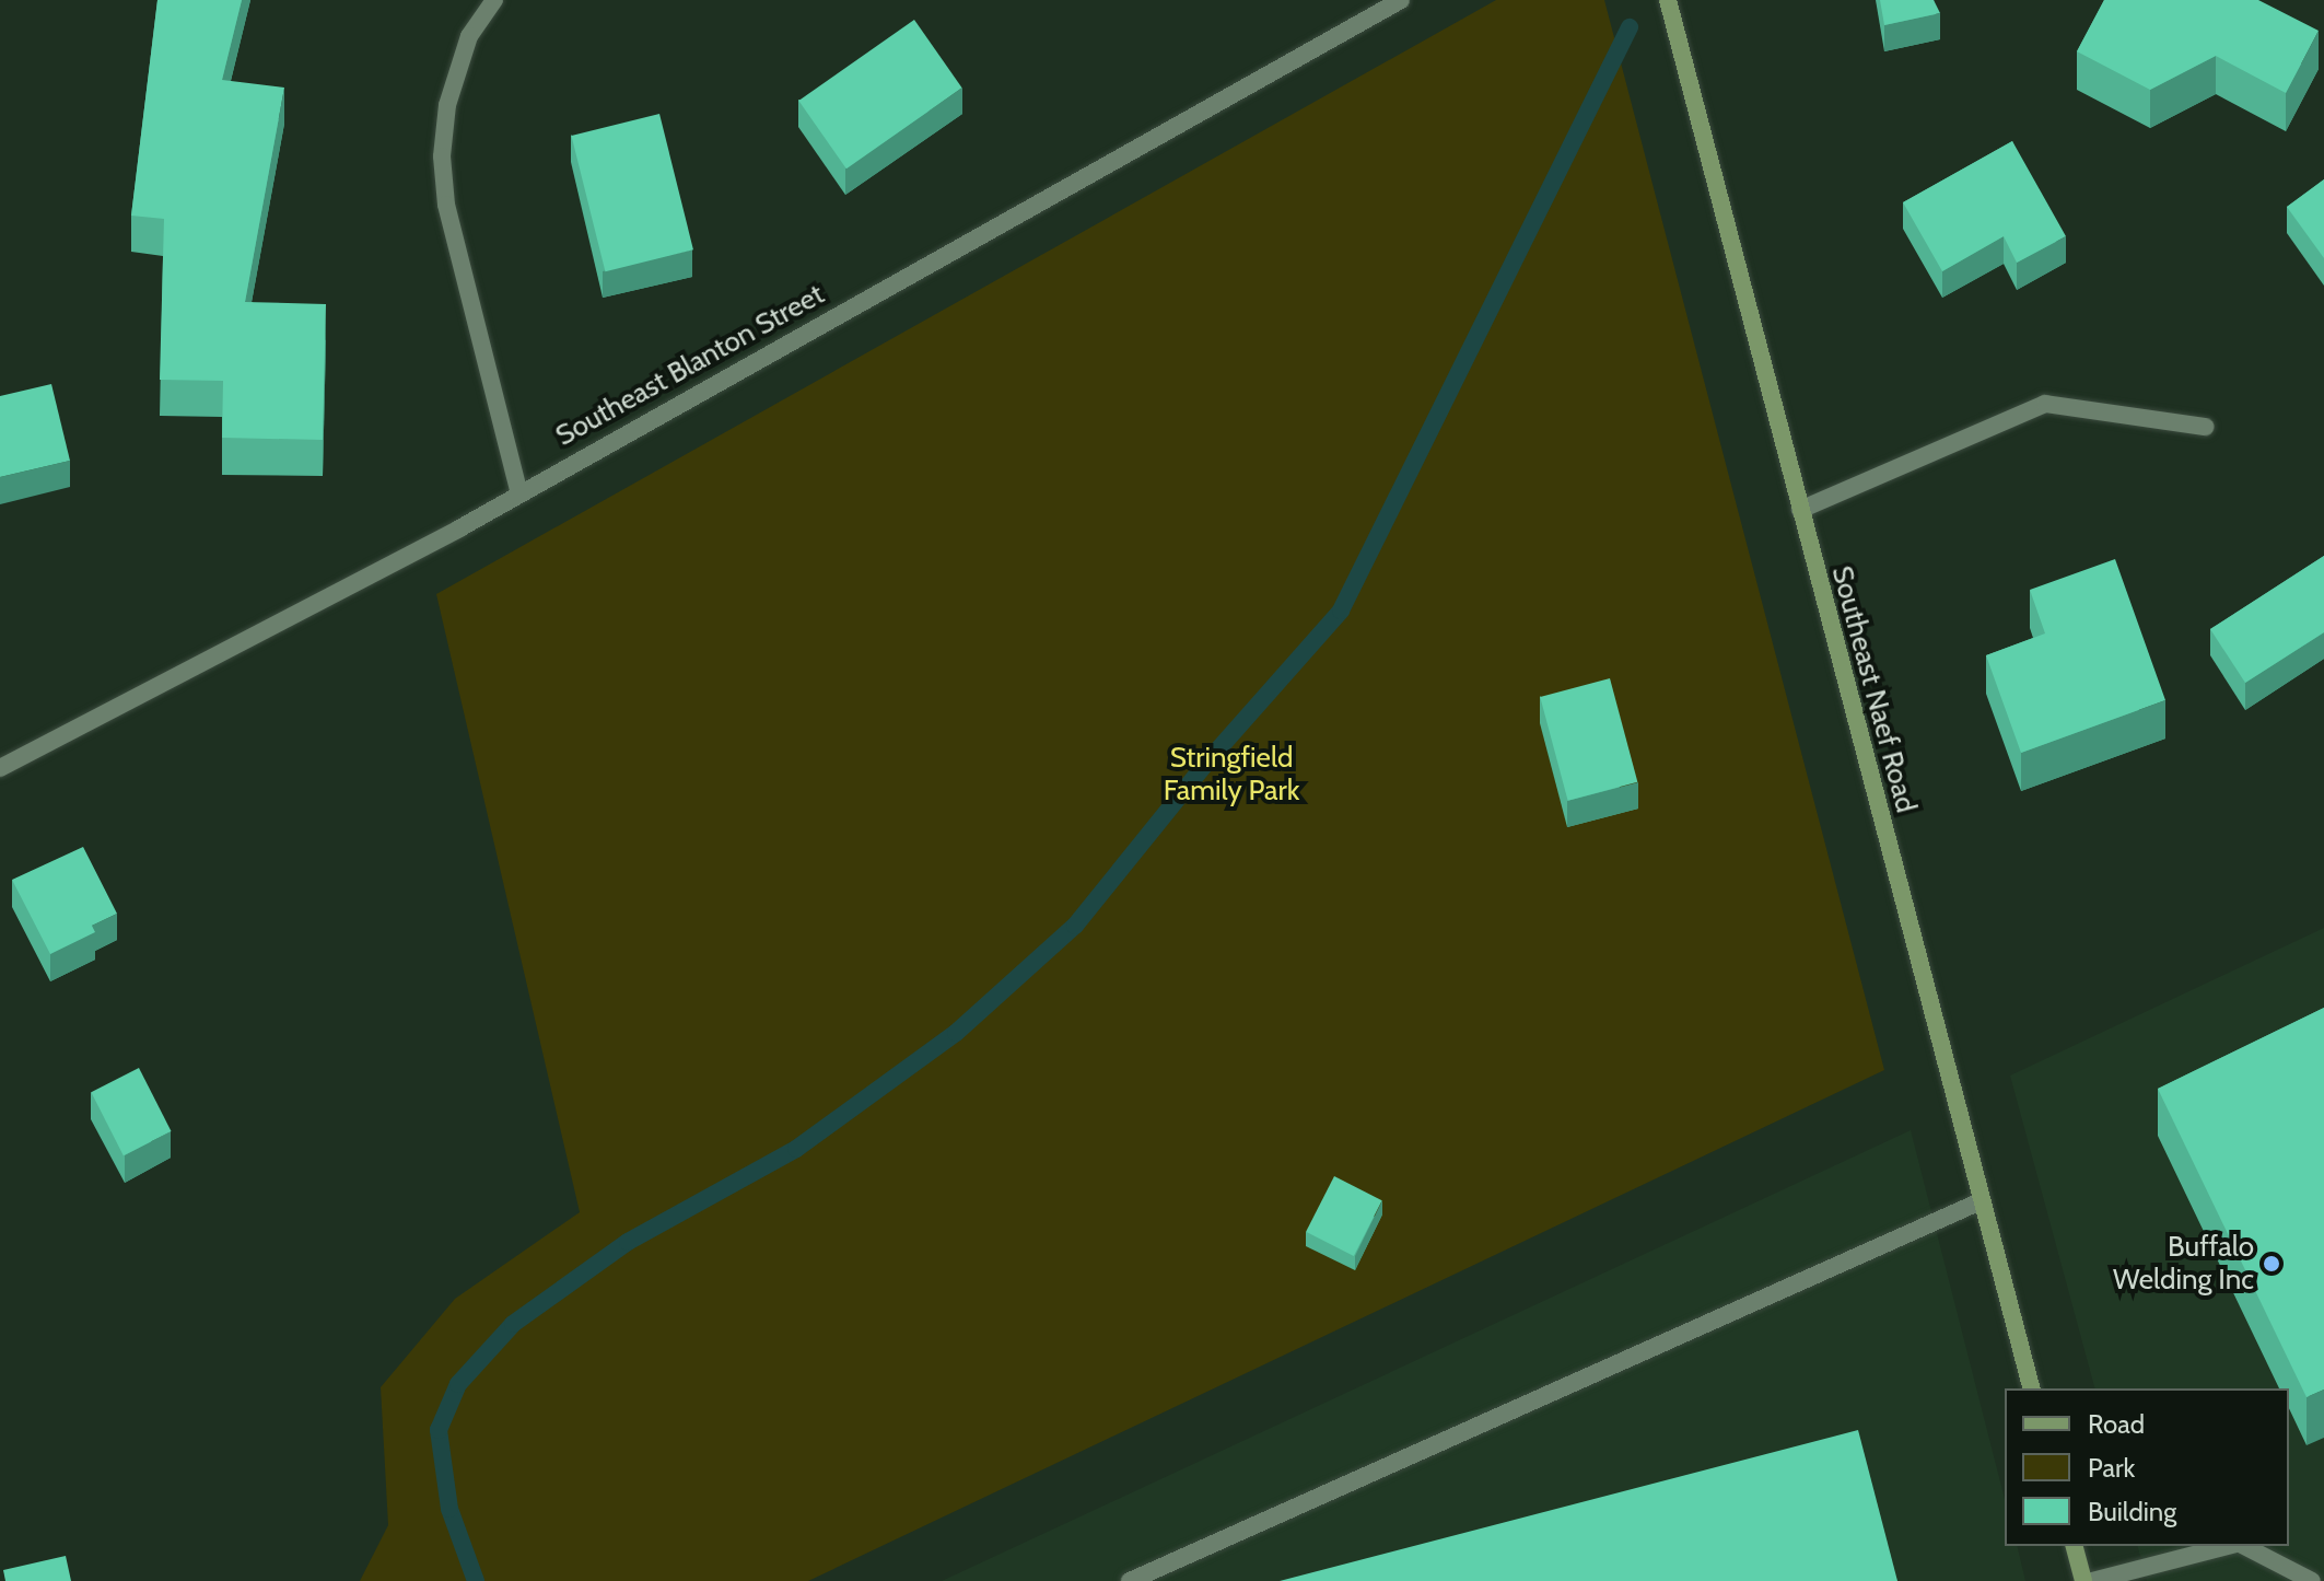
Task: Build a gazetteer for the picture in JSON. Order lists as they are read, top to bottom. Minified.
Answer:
{"streets":{"street":["Southeast Blanton Street","Southeast Naef Road"]},"parks":["Stringfield Family Park"],"places":["Buffalo Welding Inc"],"legend":["Road","Park","Building"]}
